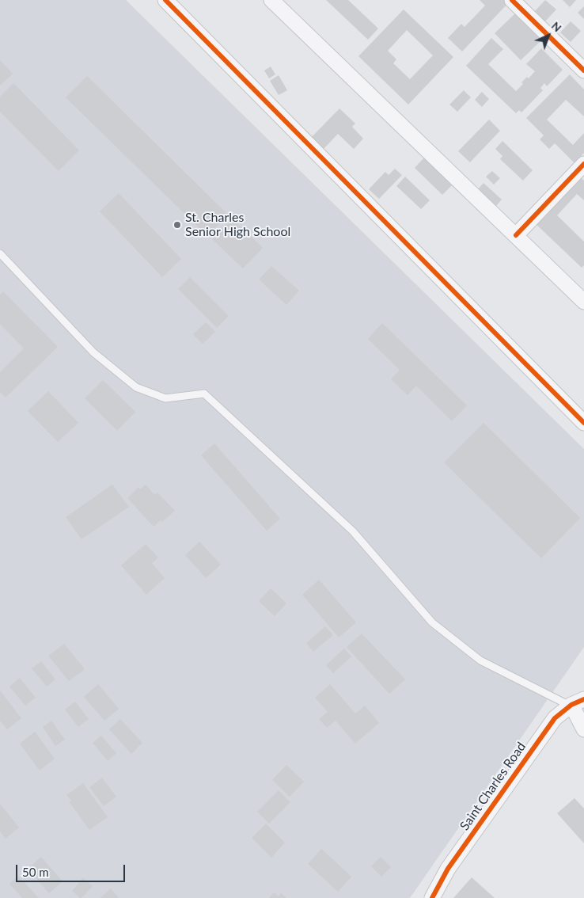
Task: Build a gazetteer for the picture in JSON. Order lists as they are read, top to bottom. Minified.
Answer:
{"streets":{"street":["Saint Charles Road"]},"places":["St. Charles Senior High School"],"scale_bar":"50 m","north":"top right"}
